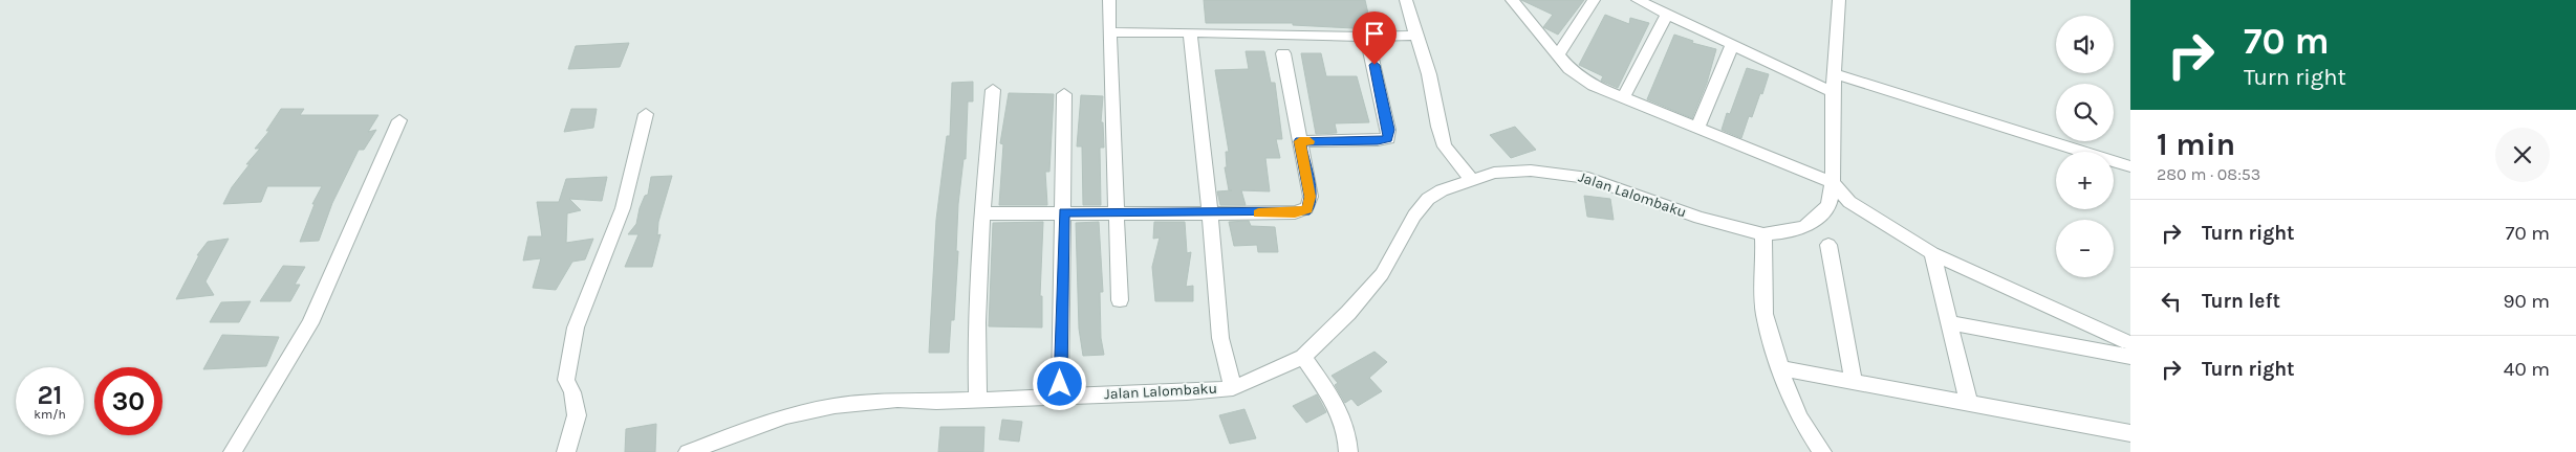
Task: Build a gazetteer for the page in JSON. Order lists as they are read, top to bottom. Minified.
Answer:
{"streets":{"street":["Jalan Lalombaku"]},"page":{"turn":["70 m","Turn right"],"map_buttons":["+","−"],"heading":["1 min","280 m · 08:53"],"list":[{"name":"Turn right","value":"70 m"},{"name":"Turn left","value":"90 m"},{"name":"Turn right","value":"40 m"}],"speed":"21 km/h","limit":"30"}}
